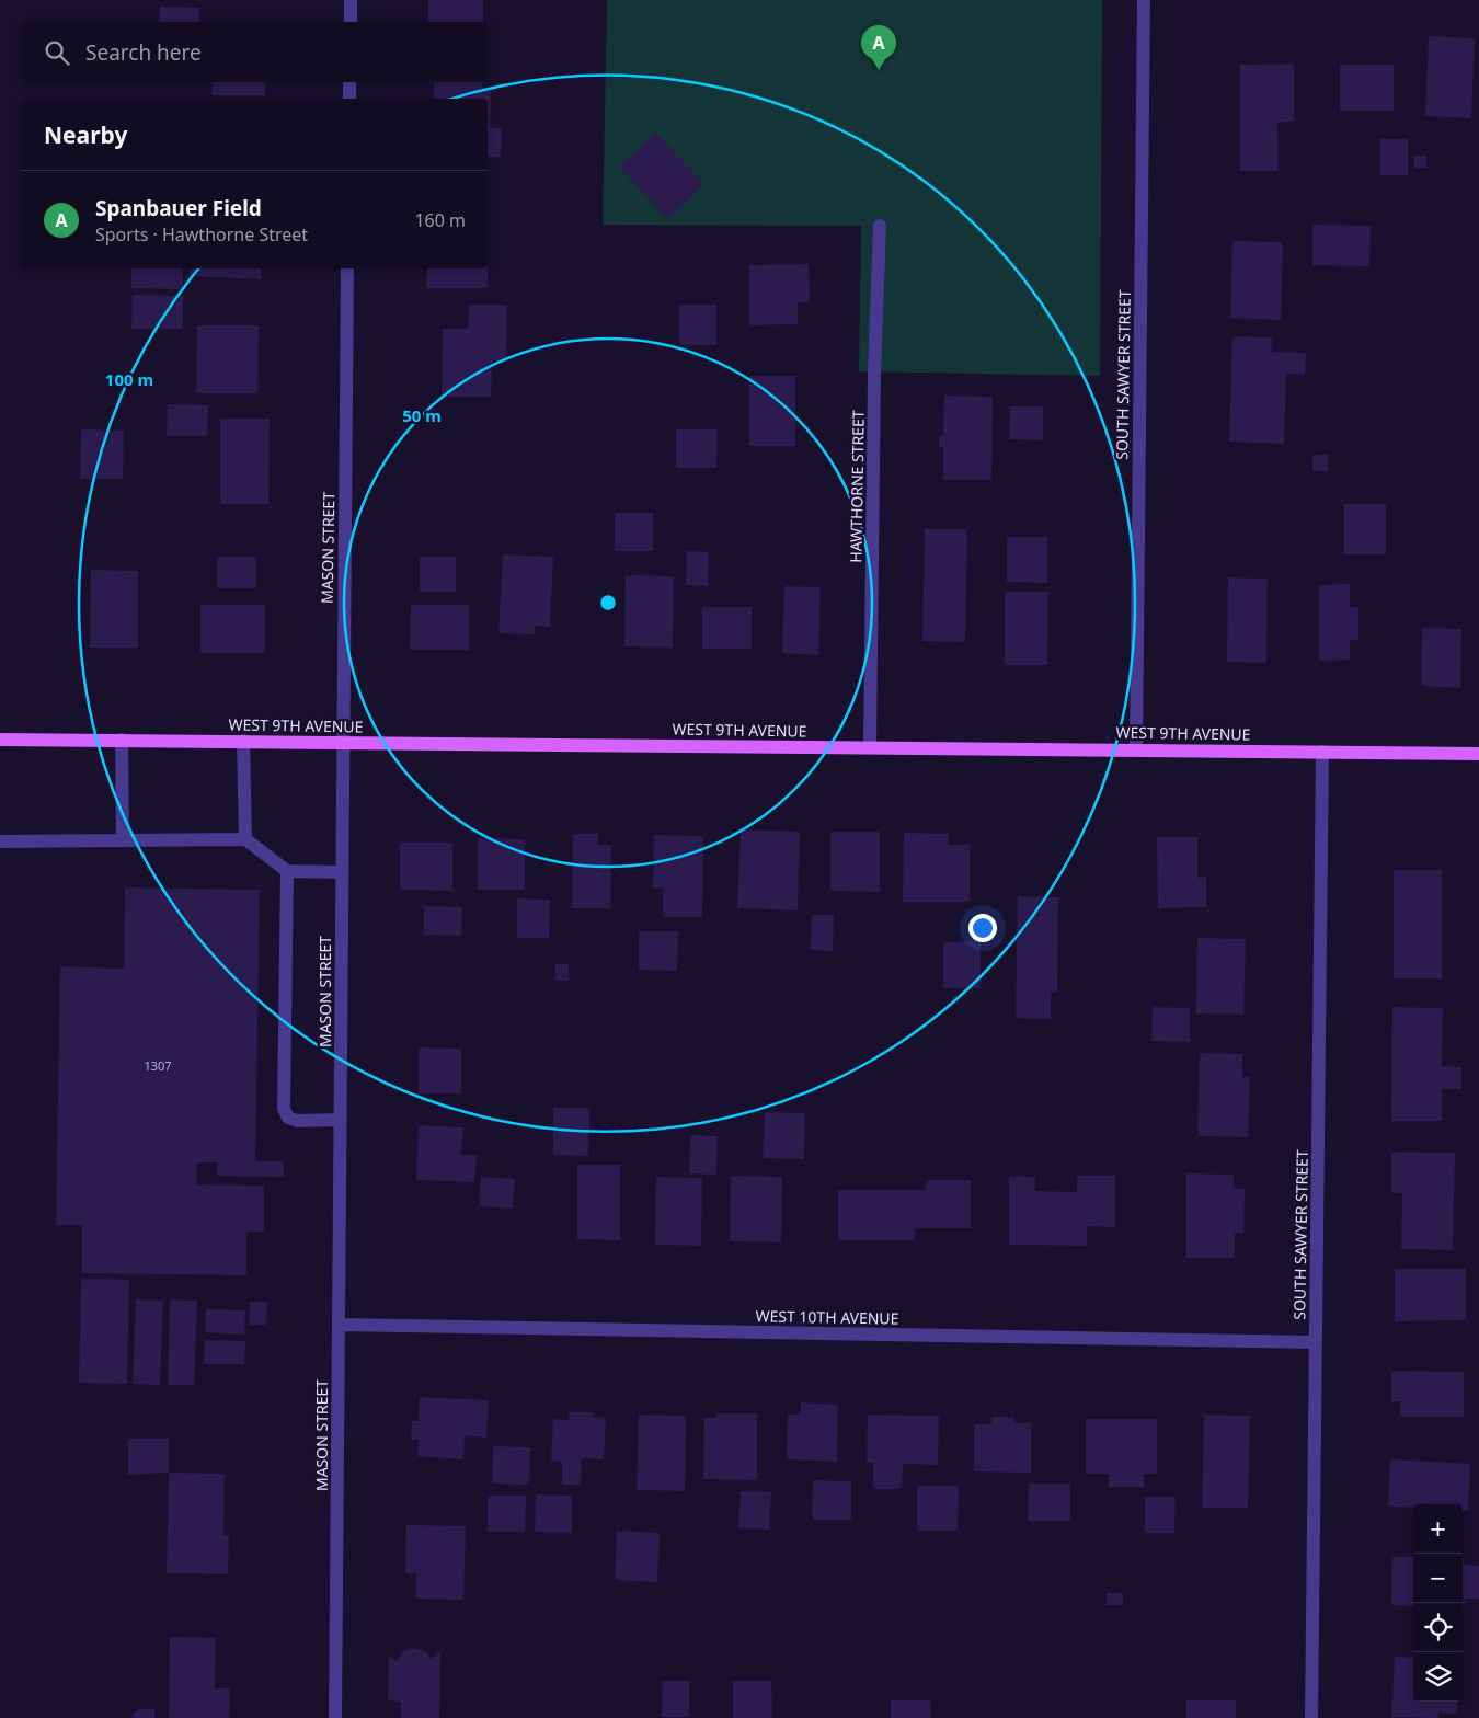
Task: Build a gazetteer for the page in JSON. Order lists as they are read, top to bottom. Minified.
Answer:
{"streets":{"main road":["WEST 9TH AVENUE"],"street":["SOUTH SAWYER STREET","HAWTHORNE STREET","MASON STREET","WEST 10TH AVENUE"]},"crossings":[["SOUTH SAWYER STREET","WEST 9TH AVENUE"],["SOUTH SAWYER STREET","WEST 10TH AVENUE"],["HAWTHORNE STREET","WEST 9TH AVENUE"],["MASON STREET","WEST 9TH AVENUE"],["MASON STREET","WEST 10TH AVENUE"]],"house_numbers":["1307"],"page":{"search":"Search here","pins":"A","heading":"Nearby","list":[{"mark":"A","name":"Spanbauer Field","note":"Sports · Hawthorne Street","value":"160 m"}],"map_buttons":["+","−"]},"rings":["100 m","50 m"]}
